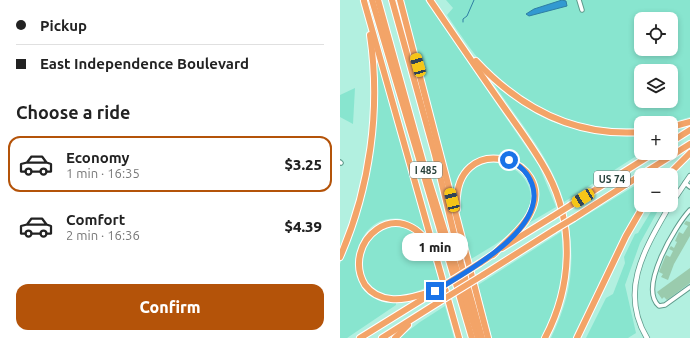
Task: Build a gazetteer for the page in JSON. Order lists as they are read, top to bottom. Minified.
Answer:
{"streets":{"highway":["I 485","US 74"]},"page":{"banner":["Pickup","East Independence Boulevard"],"map_buttons":["+","−"],"heading":"Choose a ride","list":[{"name":"Economy","note":"1 min · 16:35","value":"$3.25"},{"name":"Comfort","note":"2 min · 16:36","value":"$4.39"}],"bubble":"1 min","buttons":"Confirm"}}
